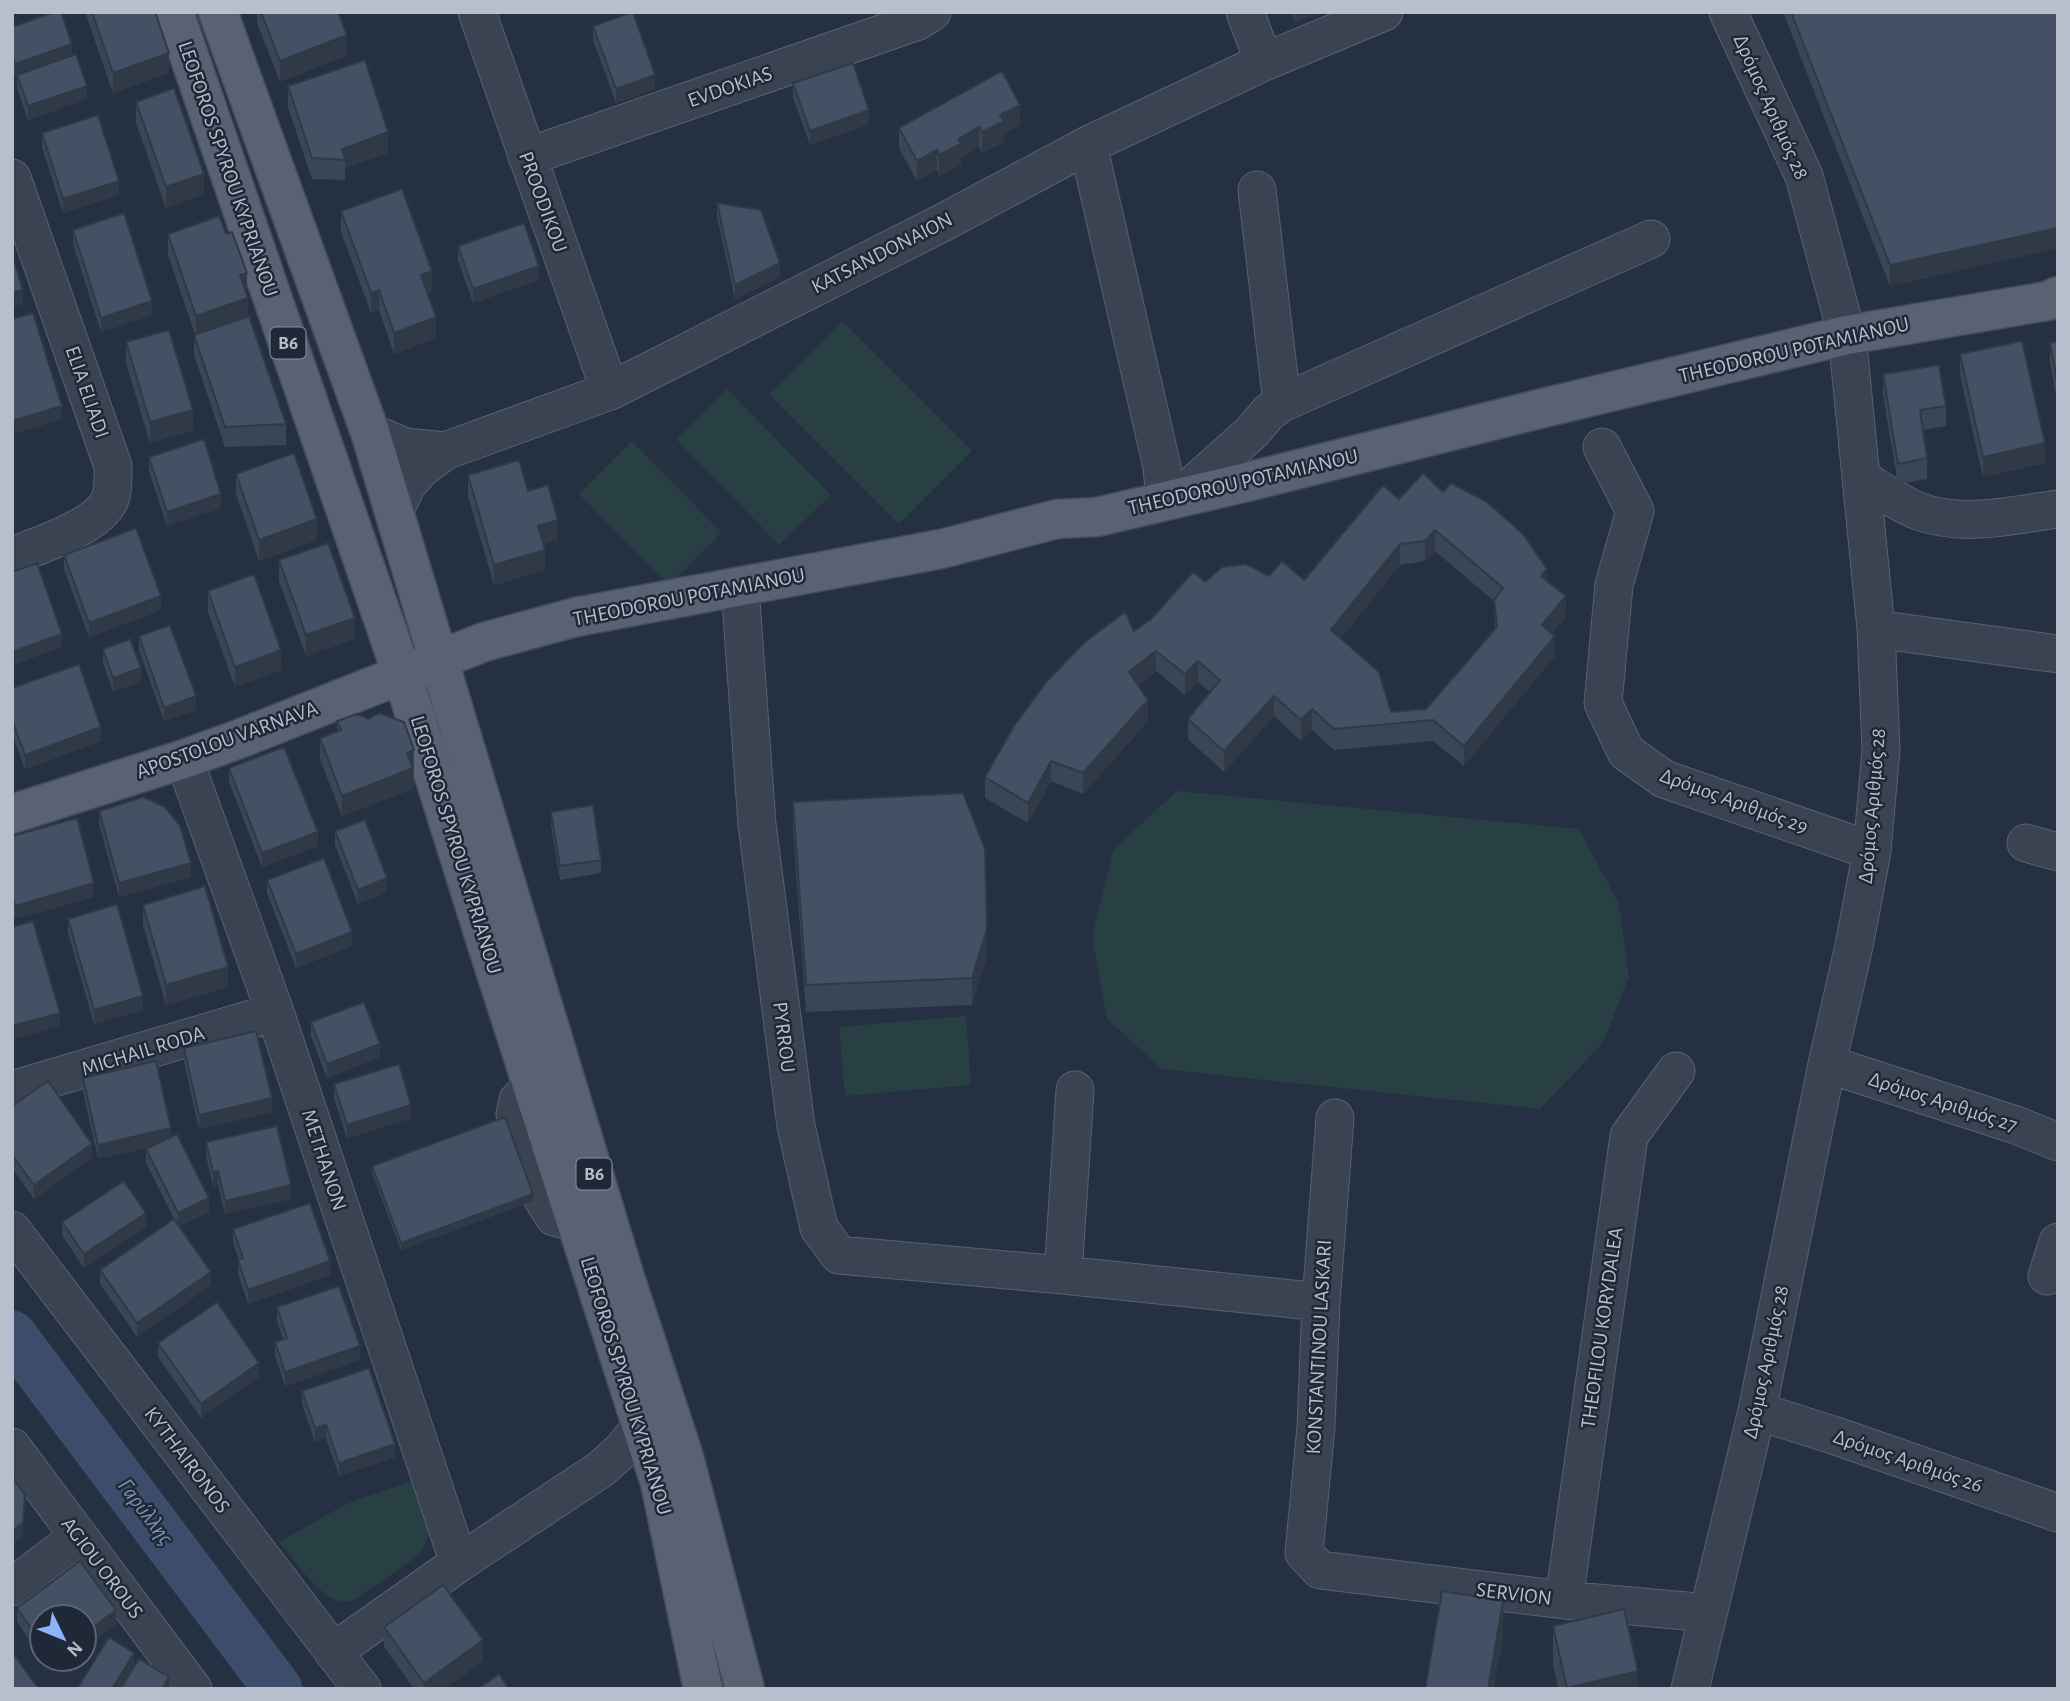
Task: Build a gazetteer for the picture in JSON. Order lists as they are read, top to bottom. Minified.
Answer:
{"streets":{"main road":["LEOFOROS SPYROU KYPRIANOU","B6","THEODOROU POTAMIANOU","APOSTOLOU VARNAVA"],"street":["EVDOKIAS","Δρόμος Αριθμός 28","PROODIKOU","KATSANDONAION","ELIA ELIADI","Δρόμος Αριθμός 29","PYRROU","MICHAIL RODA","Δρόμος Αριθμός 27","METHANON","THEOFILOU KORYDALEA","KONSTANTINOU LASKARI","KYTHAIRONOS","Δρόμος Αριθμός 26","AGIOU OROUS","SERVION"]},"crossings":[["EVDOKIAS","PROODIKOU"],["Δρόμος Αριθμός 28","THEODOROU POTAMIANOU"],["Δρόμος Αριθμός 28","Δρόμος Αριθμός 29"],["Δρόμος Αριθμός 28","Δρόμος Αριθμός 27"],["Δρόμος Αριθμός 28","Δρόμος Αριθμός 26"],["Δρόμος Αριθμός 28","SERVION"],["LEOFOROS SPYROU KYPRIANOU","KATSANDONAION"],["LEOFOROS SPYROU KYPRIANOU","THEODOROU POTAMIANOU"],["LEOFOROS SPYROU KYPRIANOU","APOSTOLOU VARNAVA"],["PROODIKOU","KATSANDONAION"],["THEODOROU POTAMIANOU","APOSTOLOU VARNAVA"],["THEODOROU POTAMIANOU","PYRROU"],["APOSTOLOU VARNAVA","METHANON"],["PYRROU","KONSTANTINOU LASKARI"],["MICHAIL RODA","METHANON"],["THEOFILOU KORYDALEA","SERVION"],["KONSTANTINOU LASKARI","SERVION"]],"water":["Γαρύλλης"],"north":"bottom right"}
